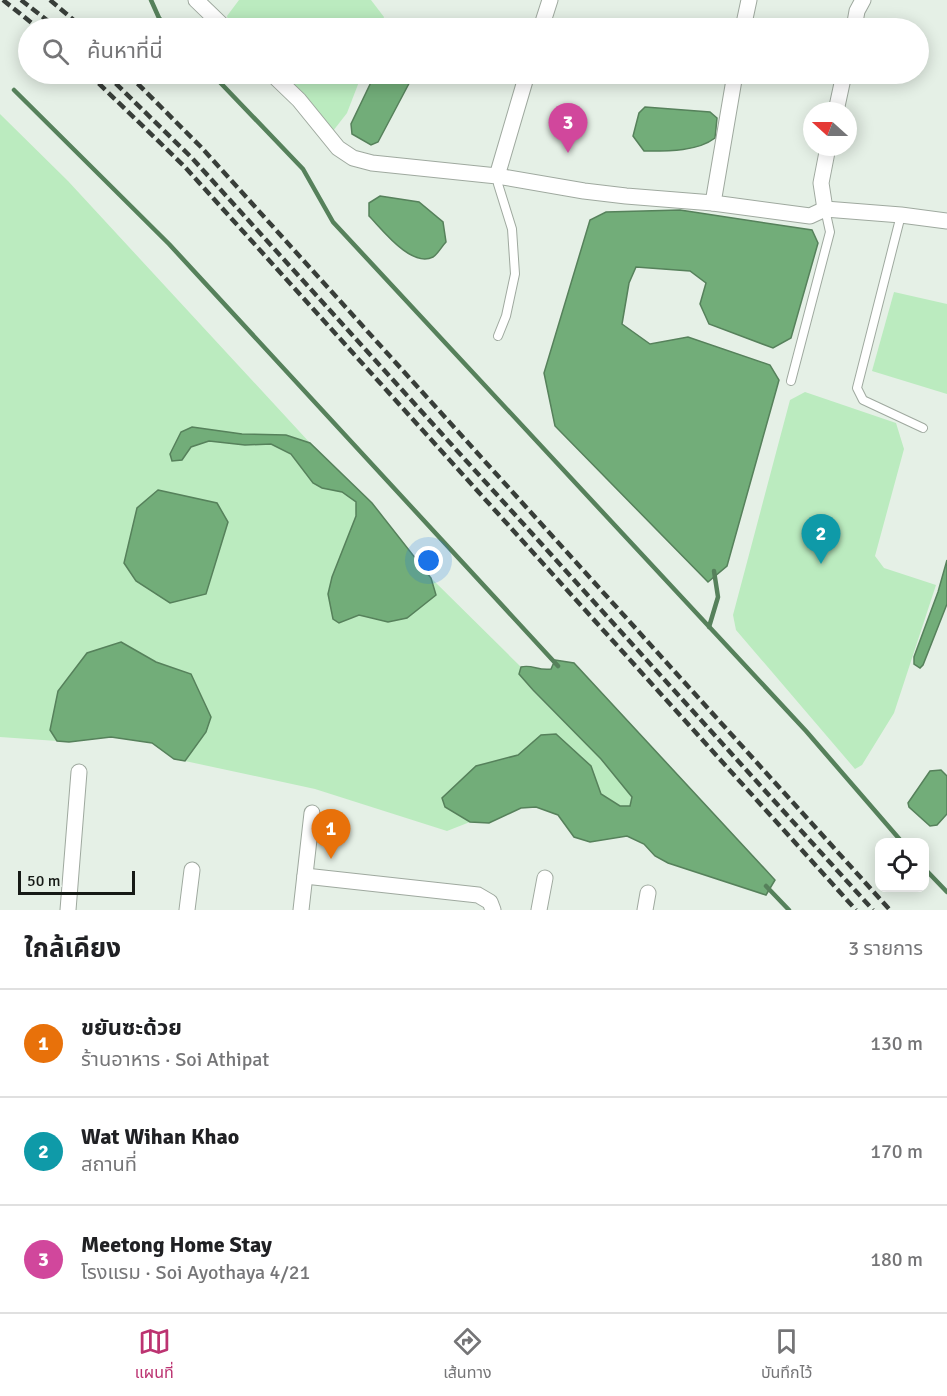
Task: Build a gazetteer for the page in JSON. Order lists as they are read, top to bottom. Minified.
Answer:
{"scale_bar":"50 m","north":"left","page":{"search":"ค้นหาที่นี่","pins":["3","2","1"],"scale":"50 m","heading":["ใกล้เคียง","3 รายการ"],"list":[{"mark":"1","name":"ขยันซะด้วย","note":"ร้านอาหาร · Soi Athipat","value":"130 m"},{"mark":"2","name":"Wat Wihan Khao","note":"สถานที่","value":"170 m"},{"mark":"3","name":"Meetong Home Stay","note":"โรงแรม · Soi Ayothaya 4/21","value":"180 m"}],"nav":["แผนที่","เส้นทาง","บันทึกไว้"]}}
